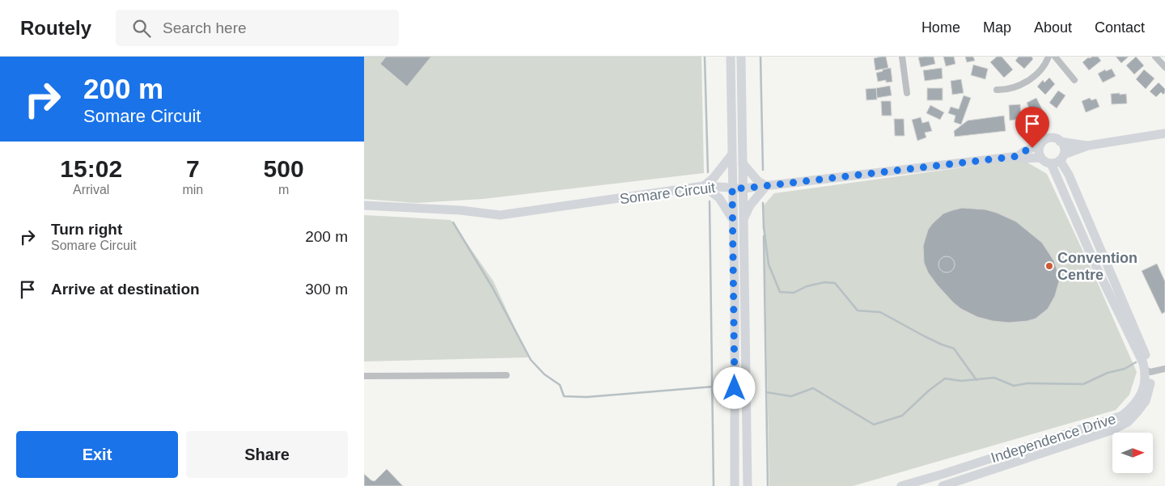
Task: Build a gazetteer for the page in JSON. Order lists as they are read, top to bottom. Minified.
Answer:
{"streets":{"street":["Somare Circuit","Independence Drive"]},"crossings":[["Somare Circuit","Independence Drive"]],"places":["Convention Centre"],"north":"right","page":{"header":"Routely","search":"Search here","nav":["Home","Map","About","Contact"],"turn":["200 m","Somare Circuit"],"eta":["15:02","Arrival","7","min","500","m"],"list":[{"name":"Turn right","note":"Somare Circuit","value":"200 m"},{"name":"Arrive at destination","value":"300 m"}],"buttons":["Exit","Share"]}}
